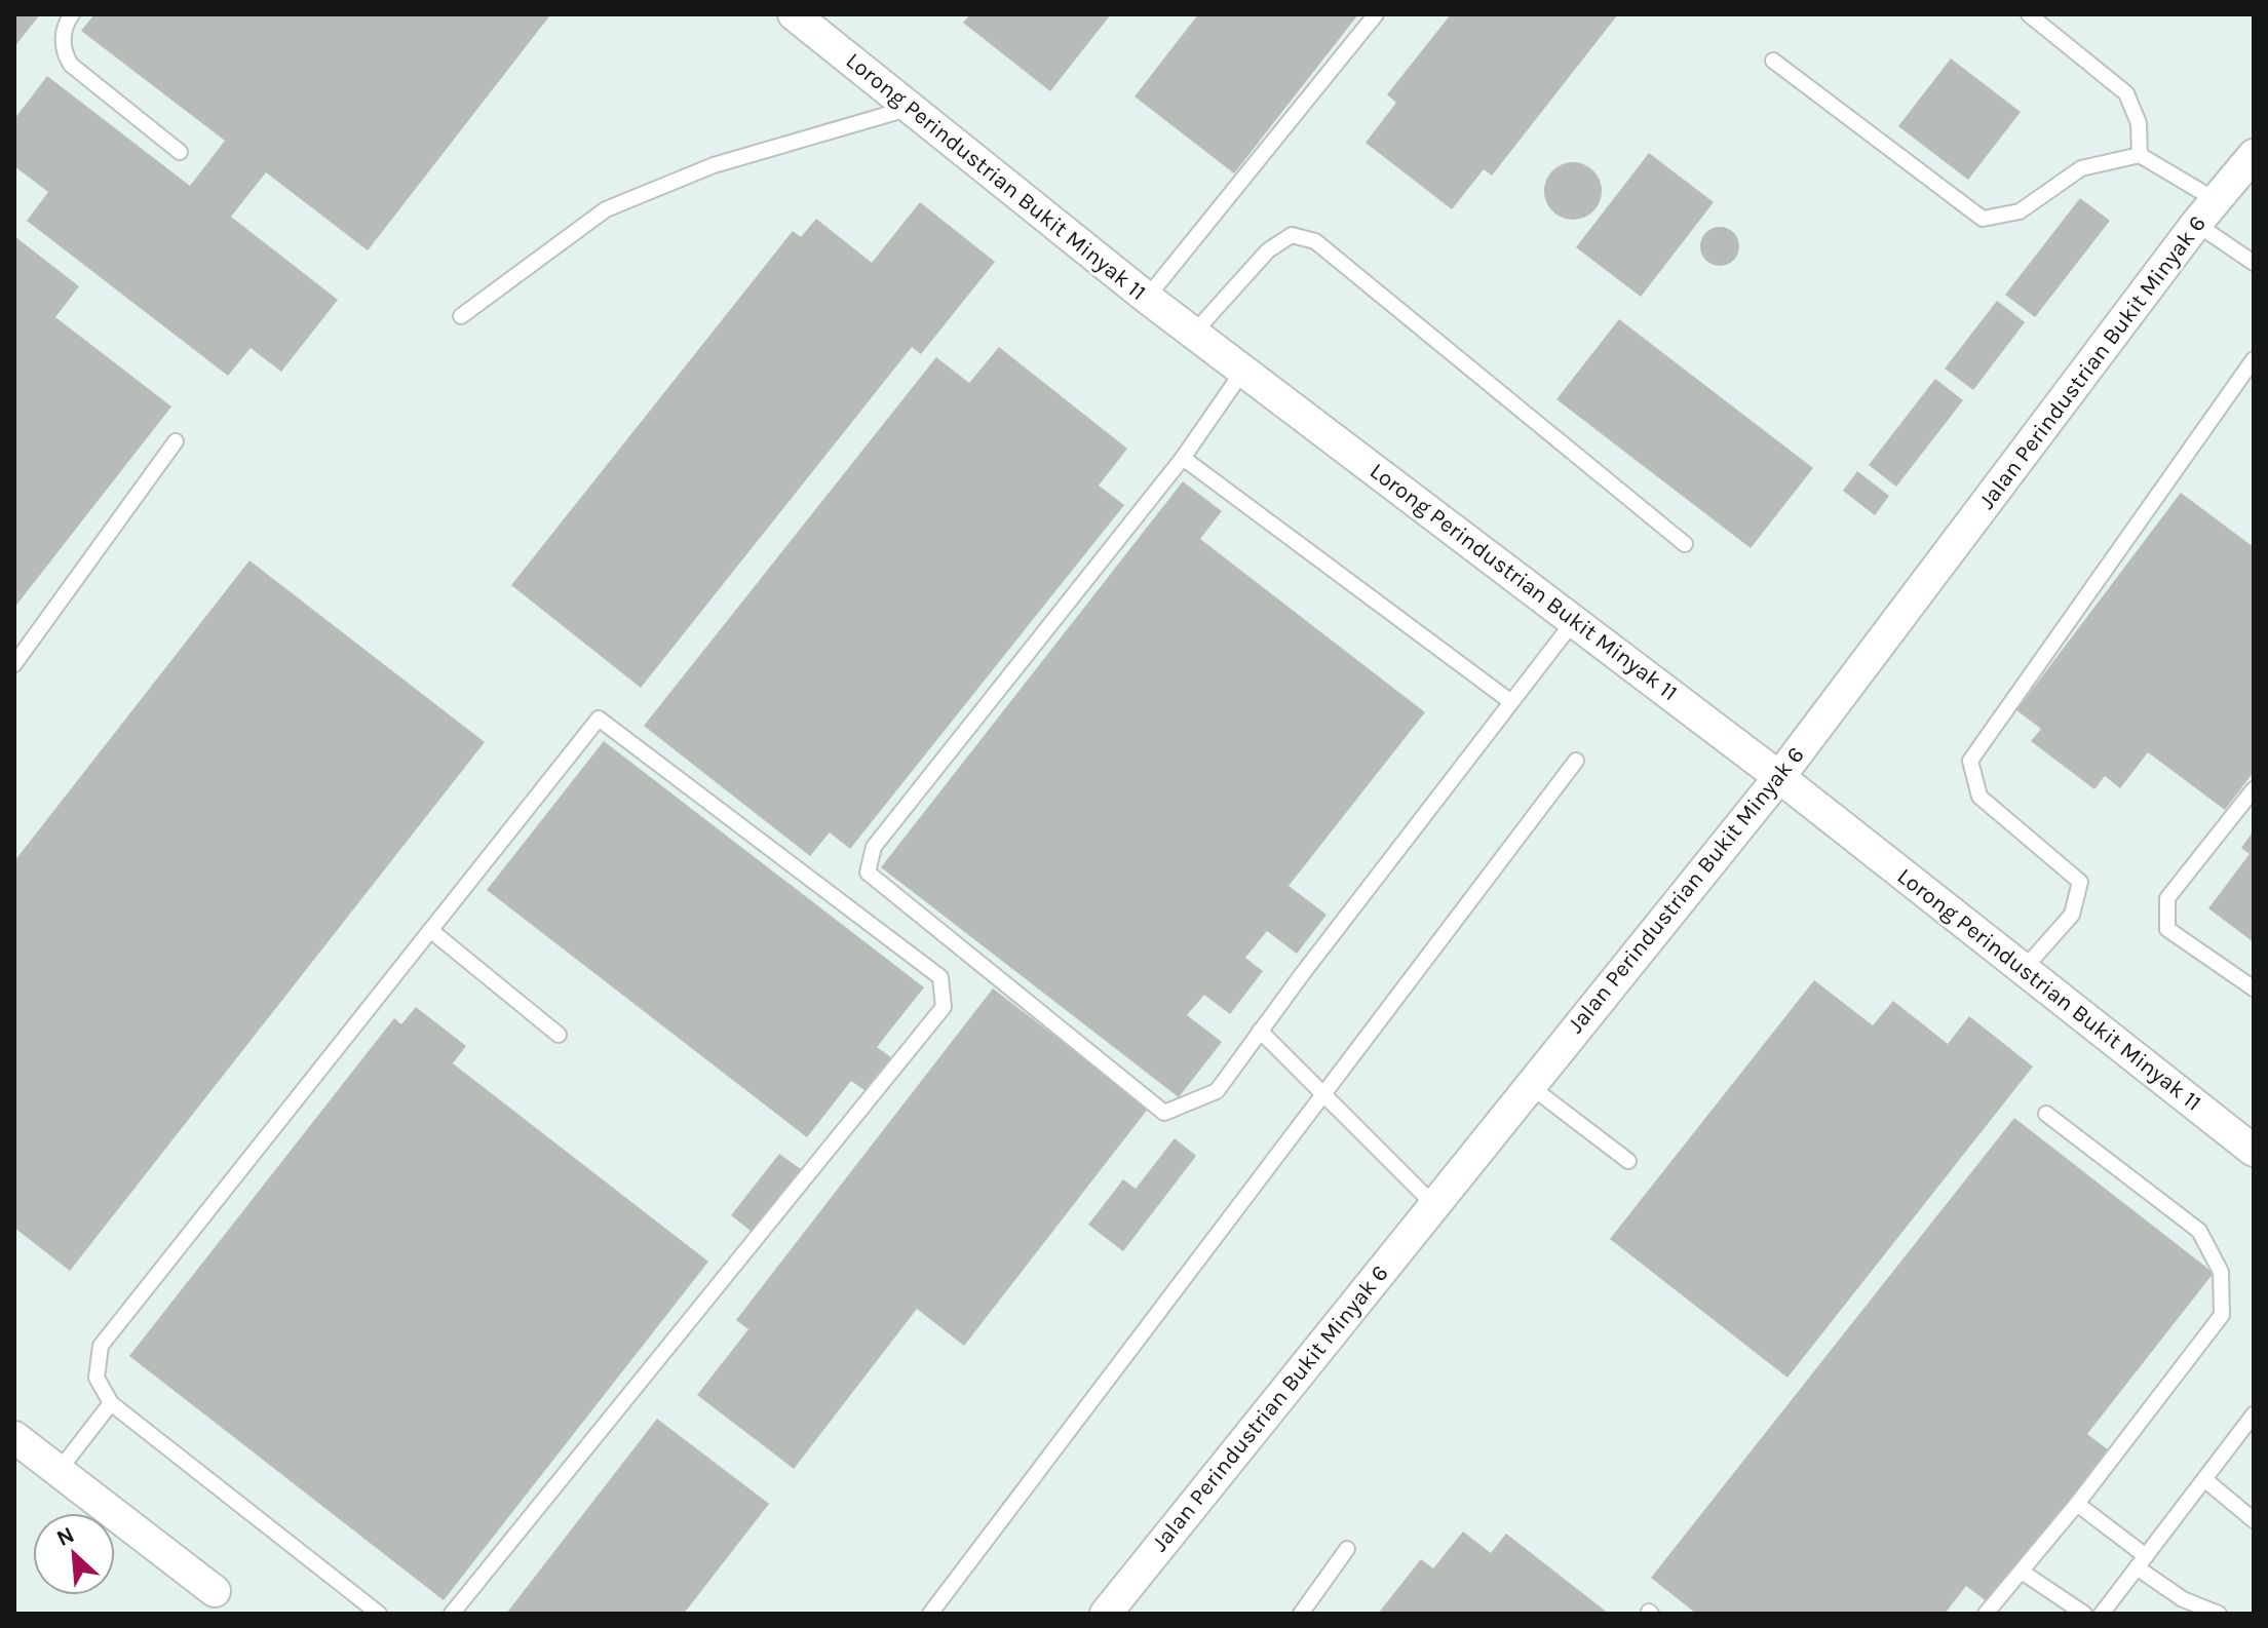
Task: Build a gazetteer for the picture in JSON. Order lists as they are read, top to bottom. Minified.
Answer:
{"streets":{"street":["Lorong Perindustrian Bukit Minyak 11","Jalan Perindustrian Bukit Minyak 6"]},"crossings":[["Lorong Perindustrian Bukit Minyak 11","Jalan Perindustrian Bukit Minyak 6"]],"north":"top left"}
